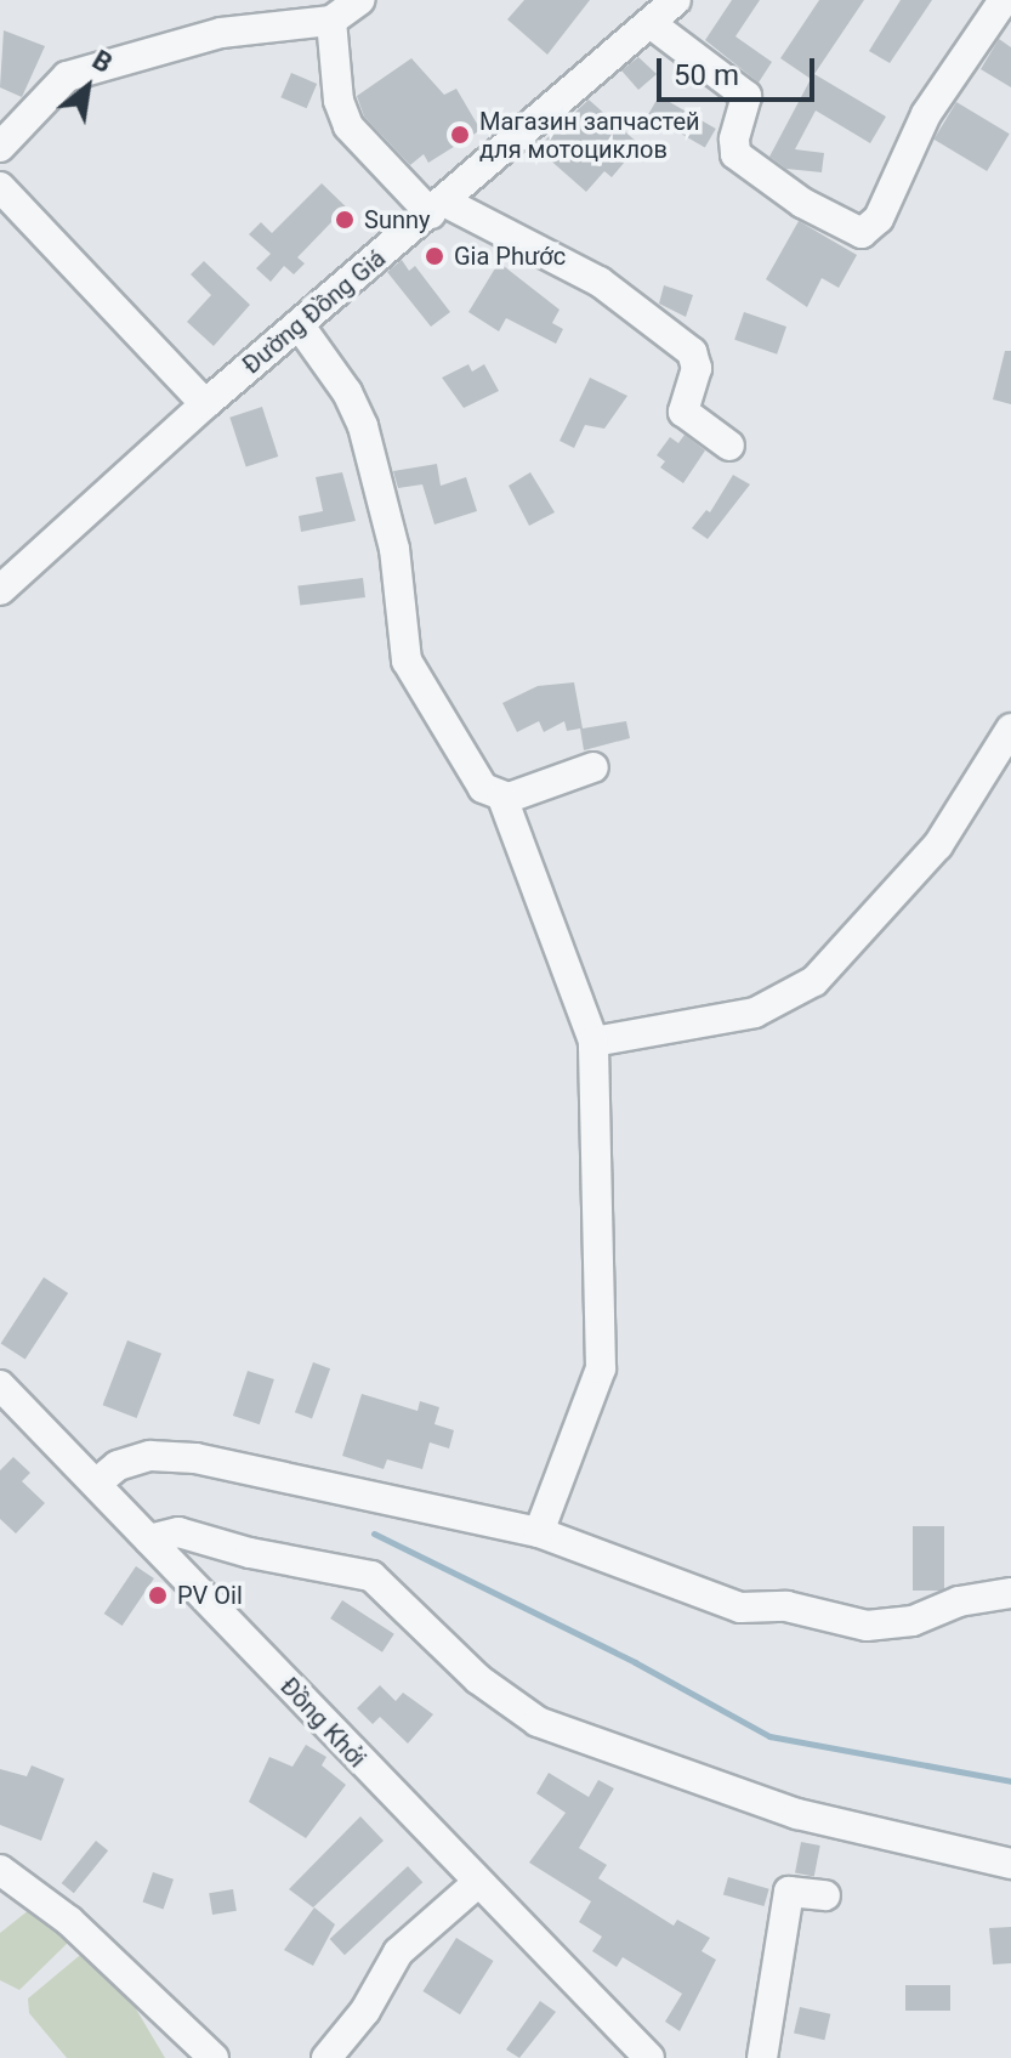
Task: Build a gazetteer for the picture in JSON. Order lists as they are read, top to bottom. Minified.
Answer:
{"streets":{"street":["Đường Đồng Giá","Đồng Khởi"]},"places":["Магазин запчастей для мотоциклов","Sunny","Gia Phước","PV Oil"],"scale_bar":"50 m","north":"top right"}
